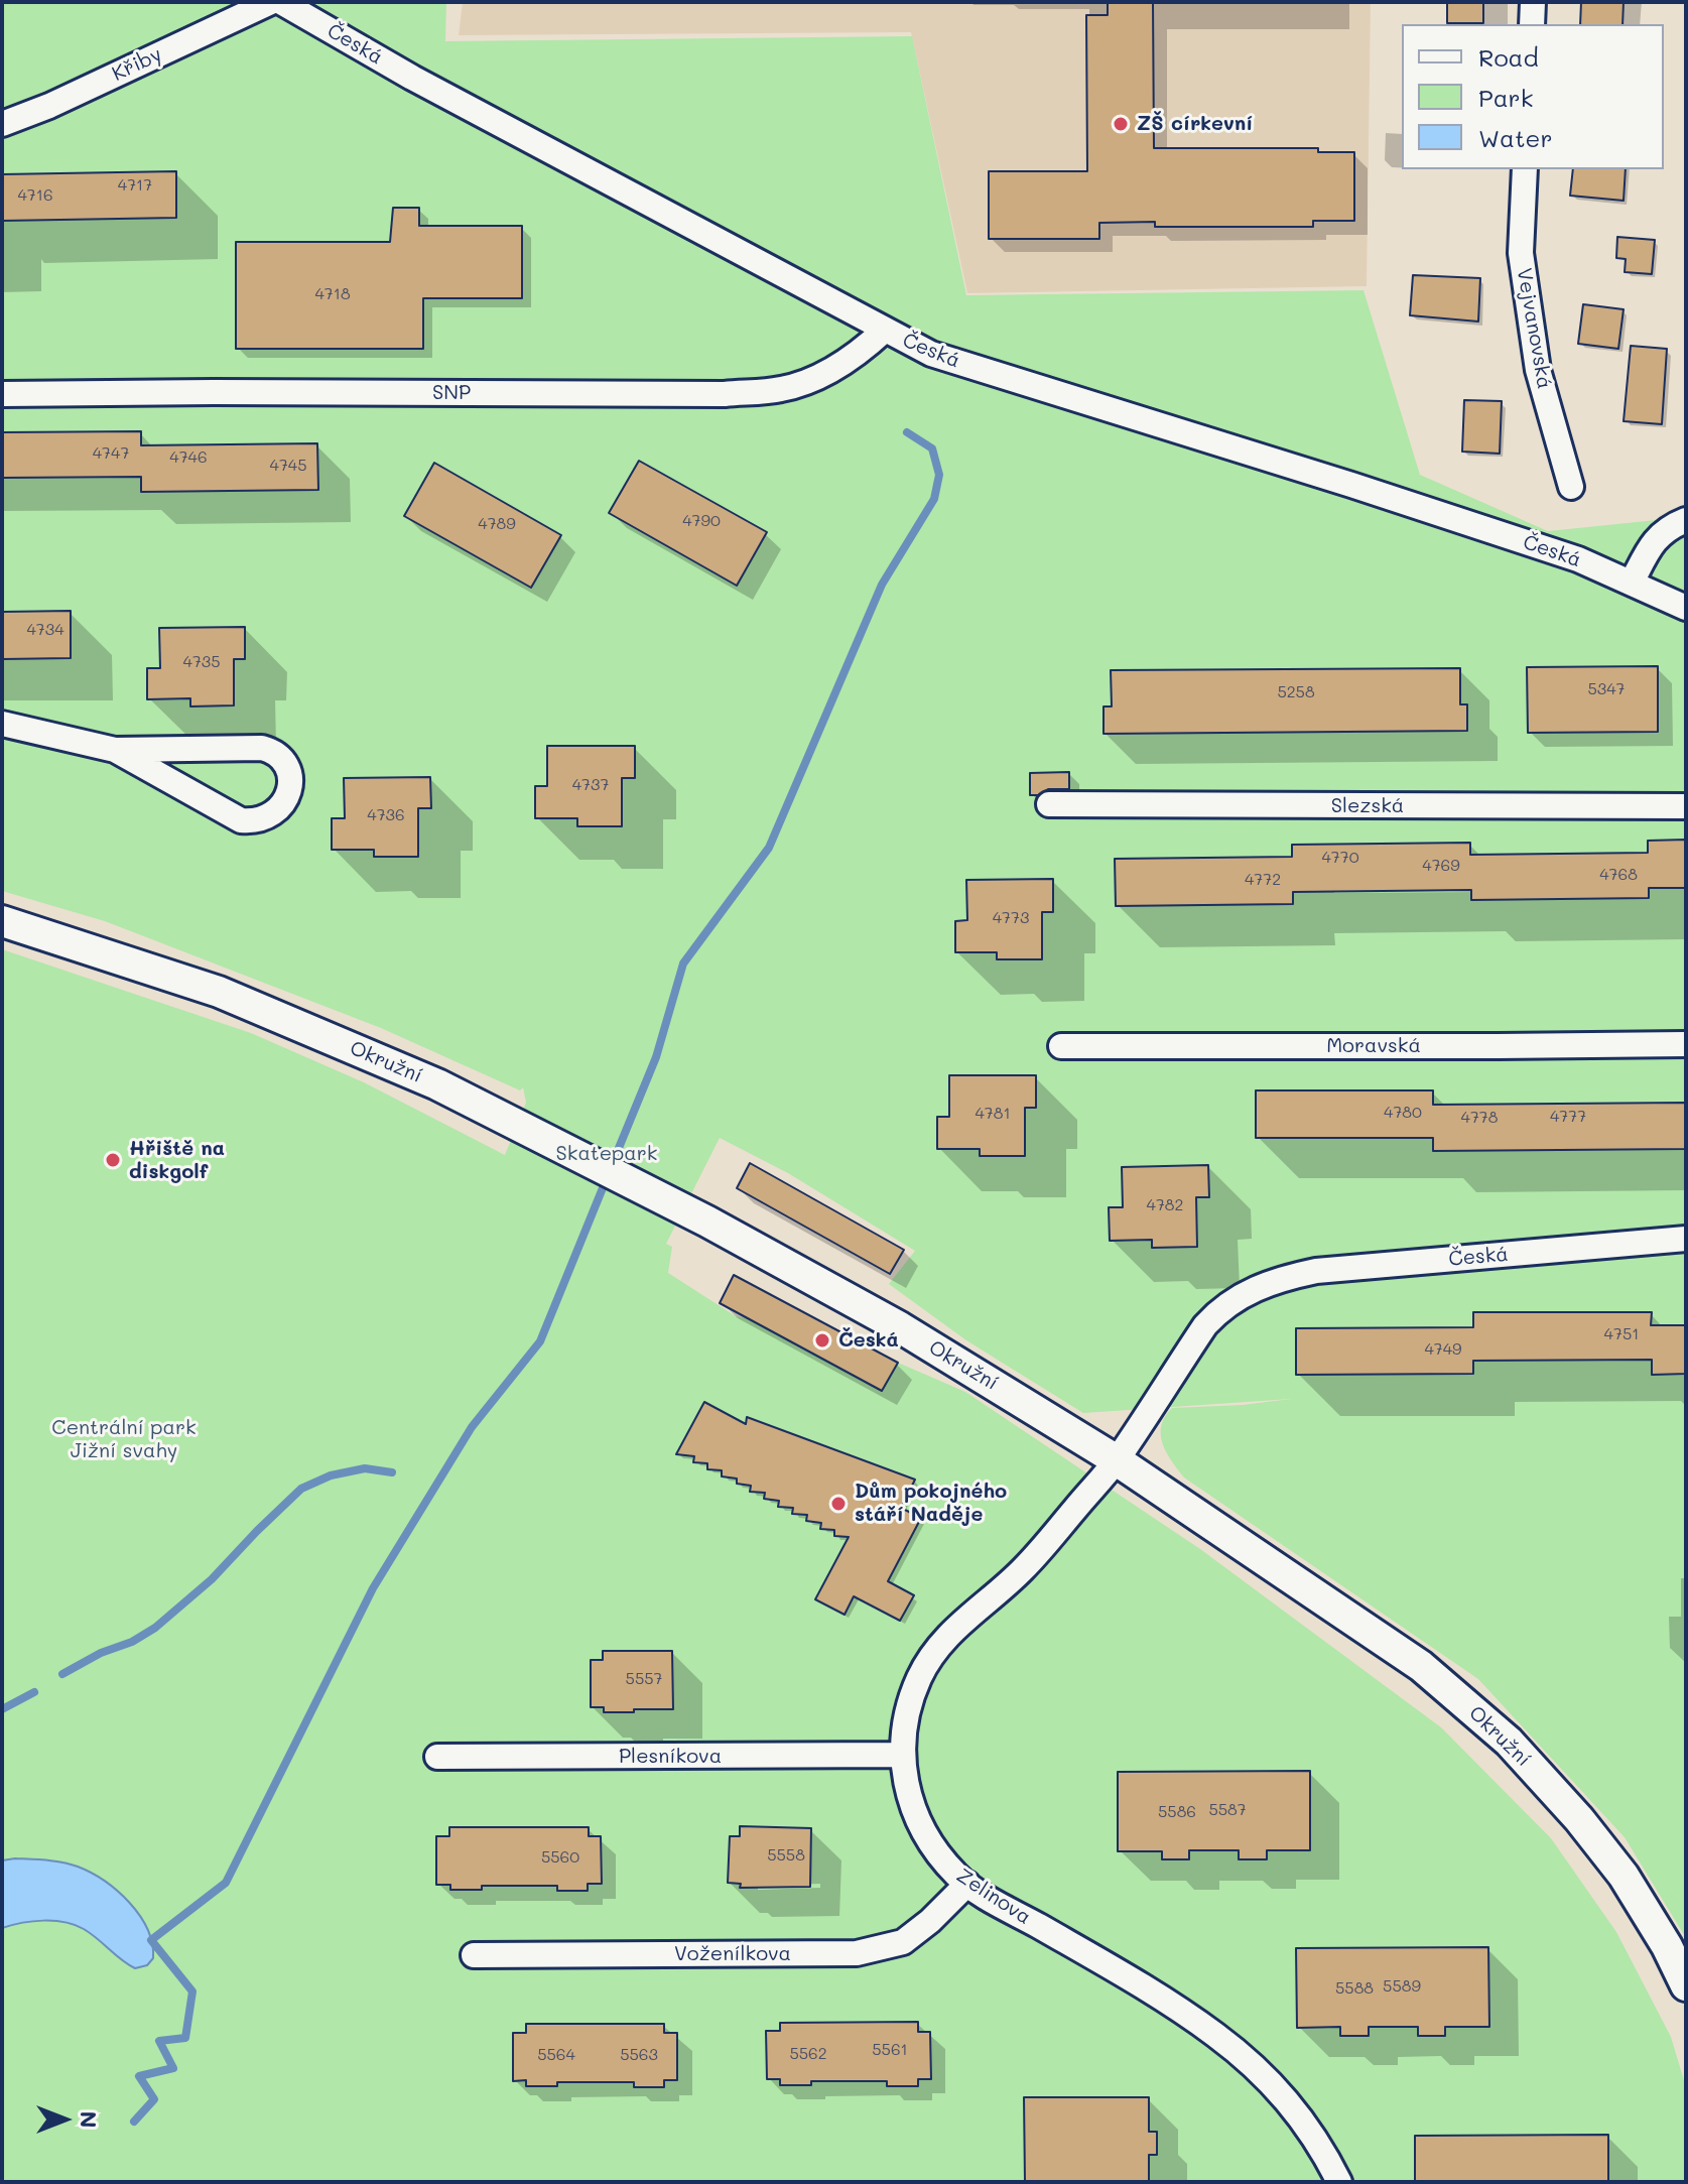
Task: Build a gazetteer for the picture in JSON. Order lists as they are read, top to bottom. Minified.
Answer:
{"streets":{"street":["Česká","Křiby","Vejvanovská","SNP","Slezská","Moravská","Okružní","Plesníkova","Zelinova","Voženílkova"]},"crossings":[["Česká","SNP"],["Česká","Okružní"],["Česká","Zelinova"],["Okružní","Zelinova"],["Plesníkova","Zelinova"],["Zelinova","Voženílkova"]],"parks":["Skatepark","Centrální park Jižní svahy"],"places":["ZŠ církevní","Hřiště na diskgolf","Česká","Dům pokojného stáří Naděje"],"house_numbers":["4717","4716","4718","4747","4746","4745","4790","4789","4734","4735","5347","5258","4737","4736","4770","4769","4768","4772","4773","4780","4781","4777","4778","4782","4751","4749","5557","5587","5586","5558","5560","5589","5588","5561","5562","5564","5563"],"legend":["Road","Park","Water"],"north":"right"}
